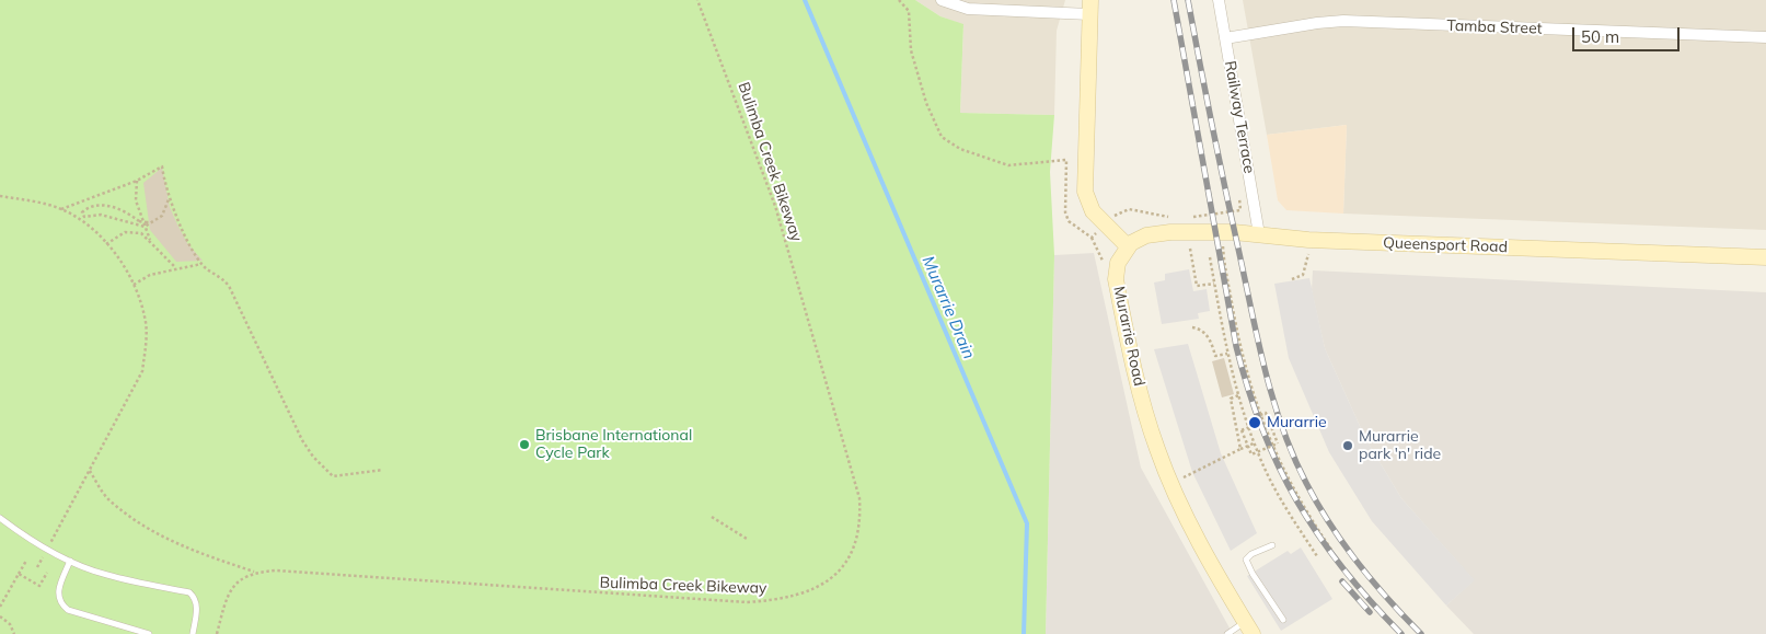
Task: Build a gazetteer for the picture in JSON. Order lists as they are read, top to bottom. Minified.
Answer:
{"streets":{"street":["Tamba Street","Railway Terrace","Queensport Road","Murarrie Road"],"path":["Bulimba Creek Bikeway"]},"crossings":[["Tamba Street","Railway Terrace"],["Railway Terrace","Queensport Road"],["Queensport Road","Murarrie Road"]],"water":["Murarrie Drain"],"places":["Murarrie","Brisbane International Cycle Park","Murarrie park 'n' ride"],"scale_bar":"50 m"}
